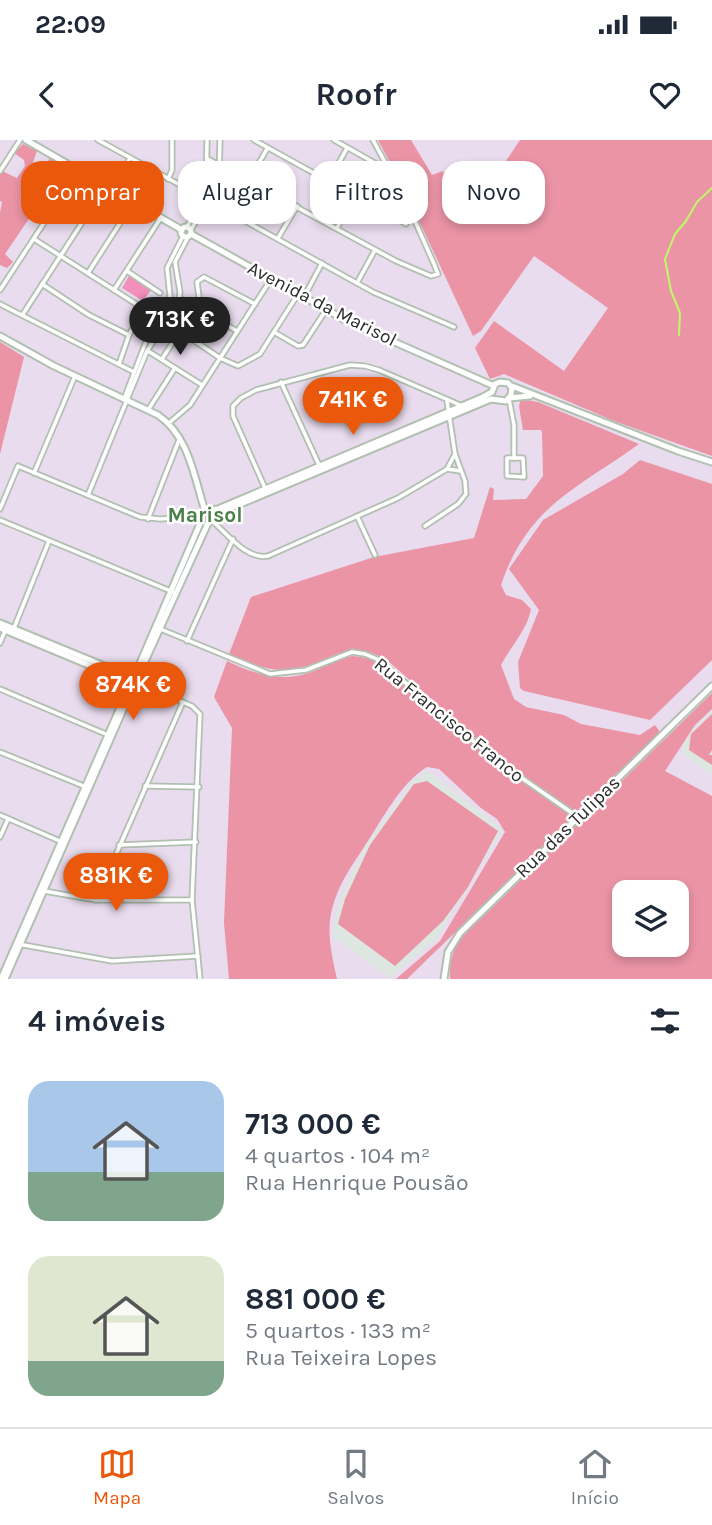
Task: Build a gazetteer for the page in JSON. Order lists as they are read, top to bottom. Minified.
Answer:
{"streets":{"main road":["Avenida da Marisol","Rua das Tulipas"],"street":["Rua Francisco Franco"]},"crossings":[["Rua Francisco Franco","Rua das Tulipas"]],"districts":["Marisol"],"page":{"status":"22:09","header":"Roofr","chip":["Comprar","Alugar","Filtros","Novo"],"price":["713K €","741K €","874K €","881K €"],"heading":"4 imóveis","list":[{"name":"713 000 €","note":"4 quartos · 104 m² · Rua Henrique Pousão"},{"name":"881 000 €","note":"5 quartos · 133 m² · Rua Teixeira Lopes"}],"tabs":["Mapa","Salvos","Início"]}}
